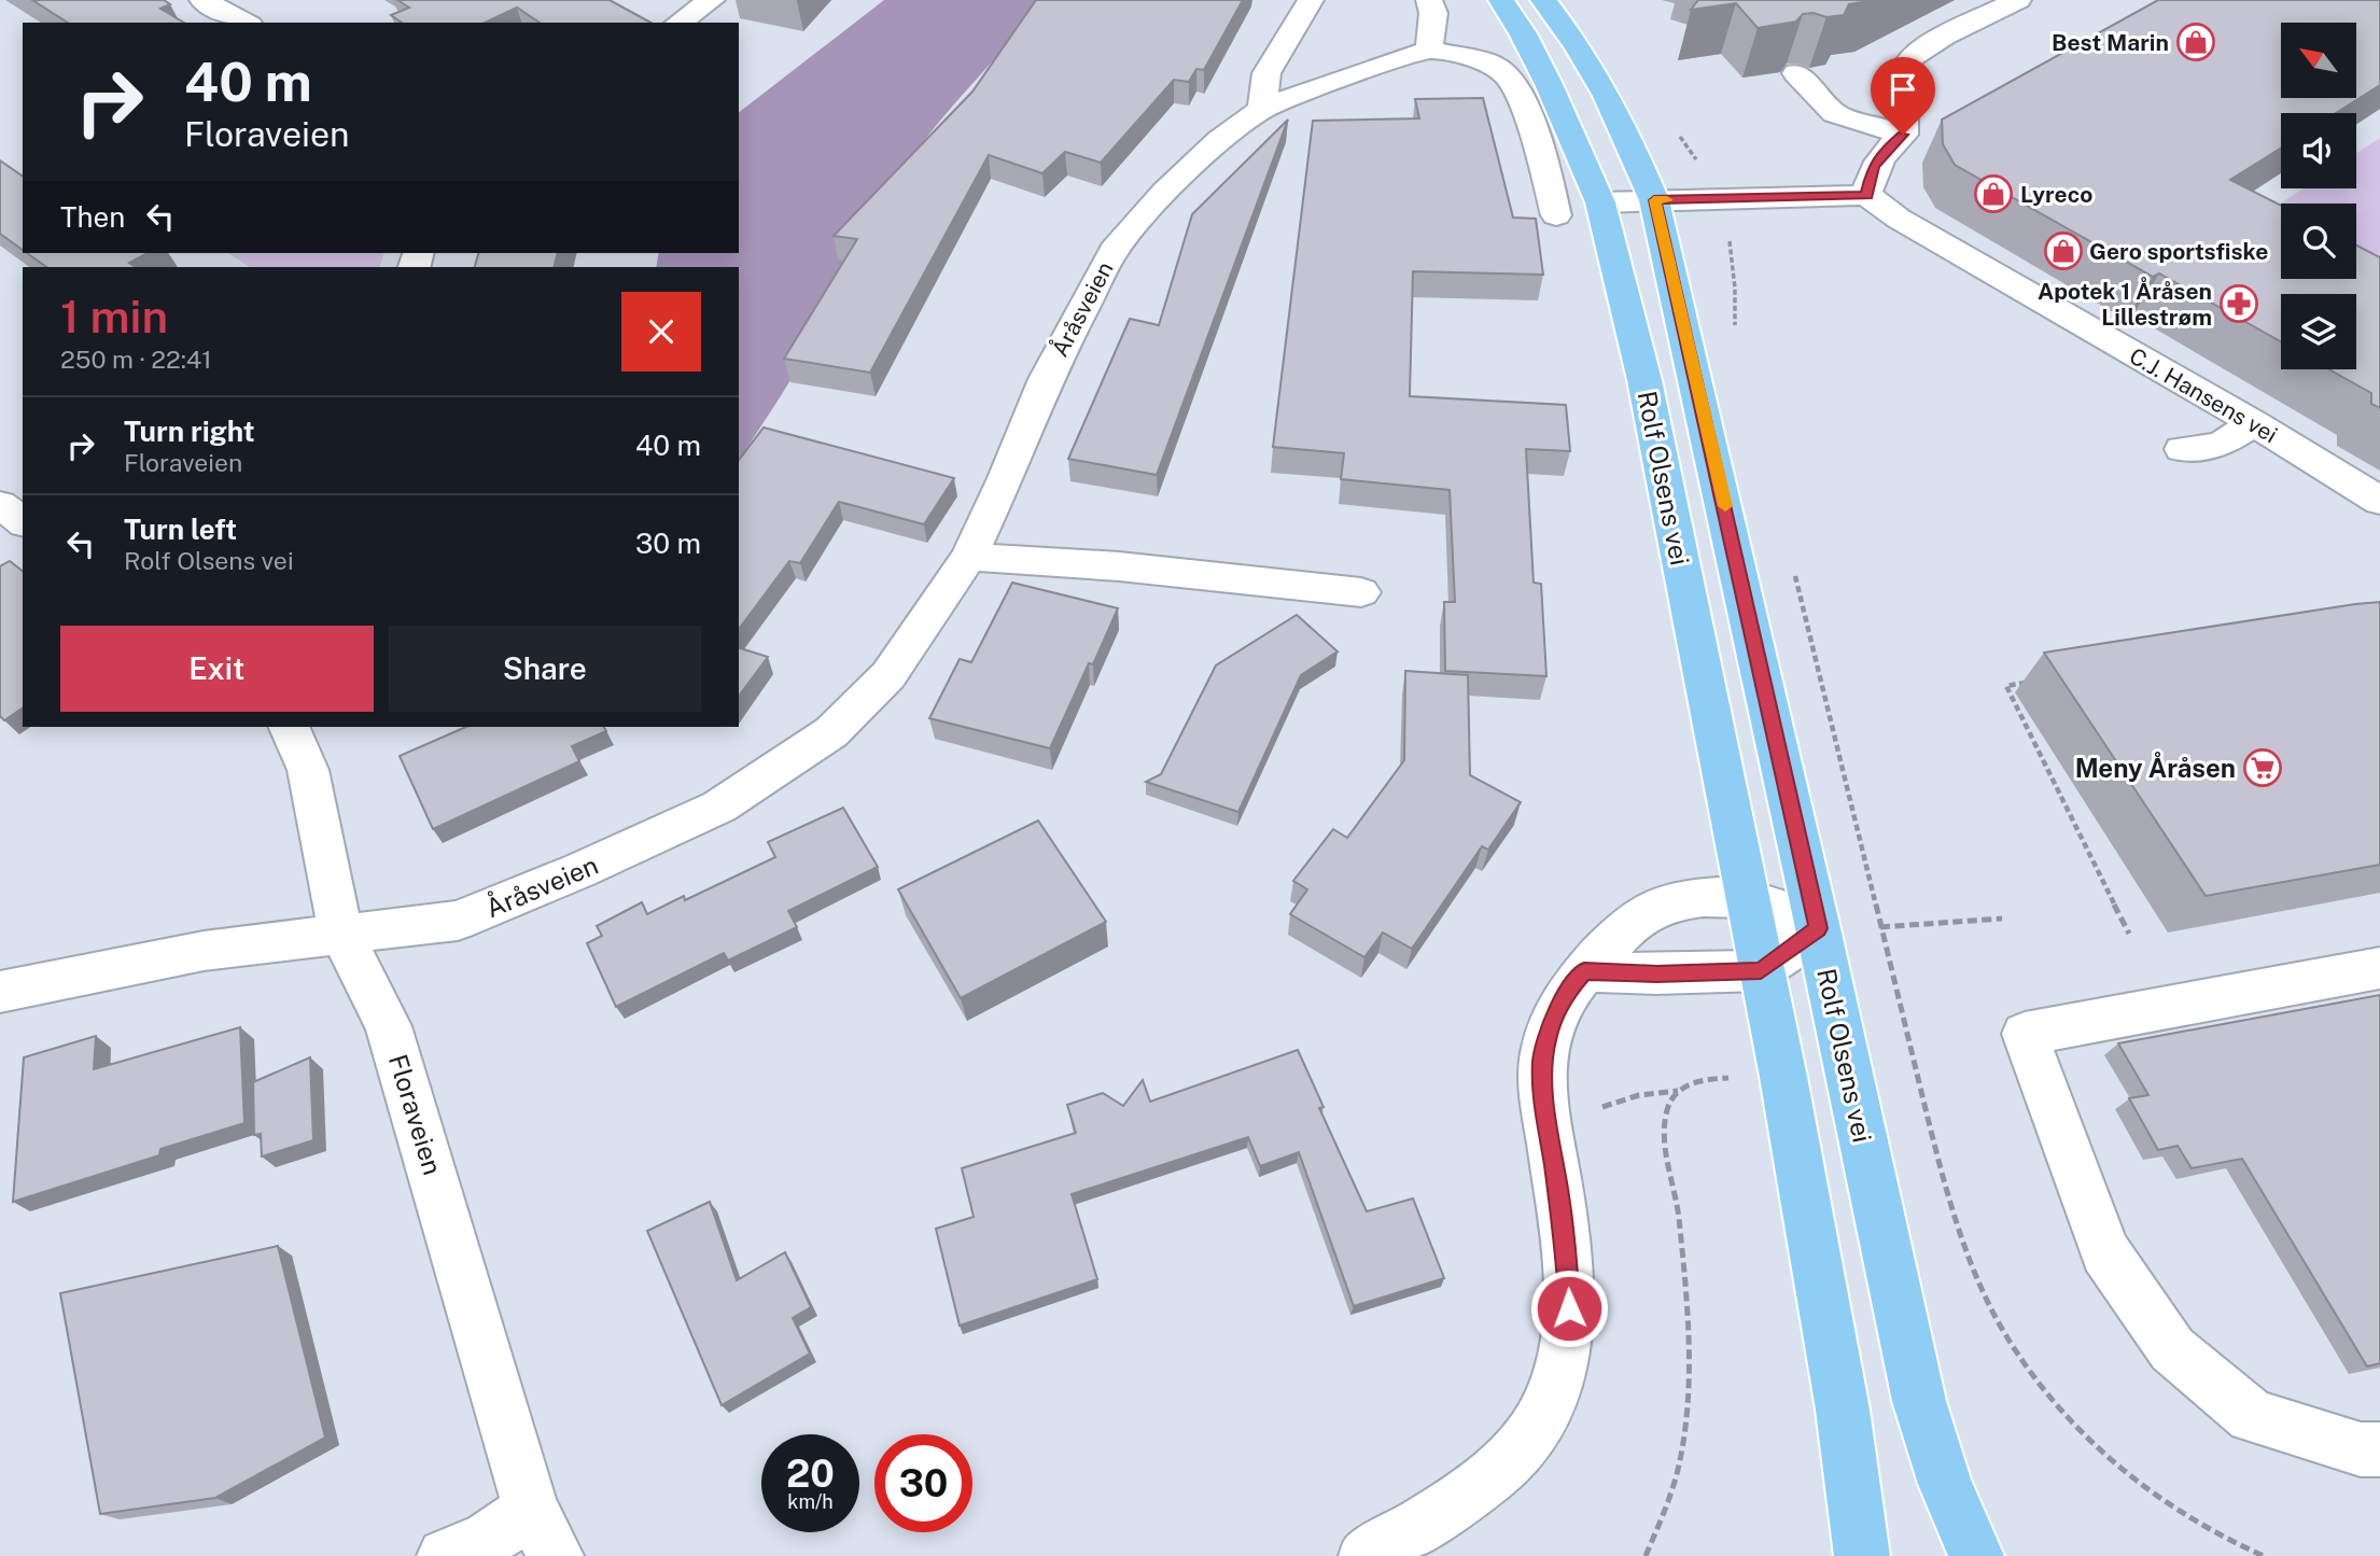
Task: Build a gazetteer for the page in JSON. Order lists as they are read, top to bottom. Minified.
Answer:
{"streets":{"main road":["Rolf Olsens vei"],"street":["Åråsveien","C.J. Hansens vei","Floraveien"]},"crossings":[["Åråsveien","Floraveien"]],"places":{"shop":["Best Marin","Lyreco","Gero sportsfiske"],"pharmacy":["Apotek 1 Åråsen Lillestrøm"],"supermarket":["Meny Åråsen"]},"north":"top left","page":{"turn":["40 m","Floraveien"],"then":"Then","heading":["1 min","250 m · 22:41"],"list":[{"name":"Turn right","note":"Floraveien","value":"40 m"},{"name":"Turn left","note":"Rolf Olsens vei","value":"30 m"}],"buttons":["Exit","Share"],"speed":"20 km/h","limit":"30"}}
